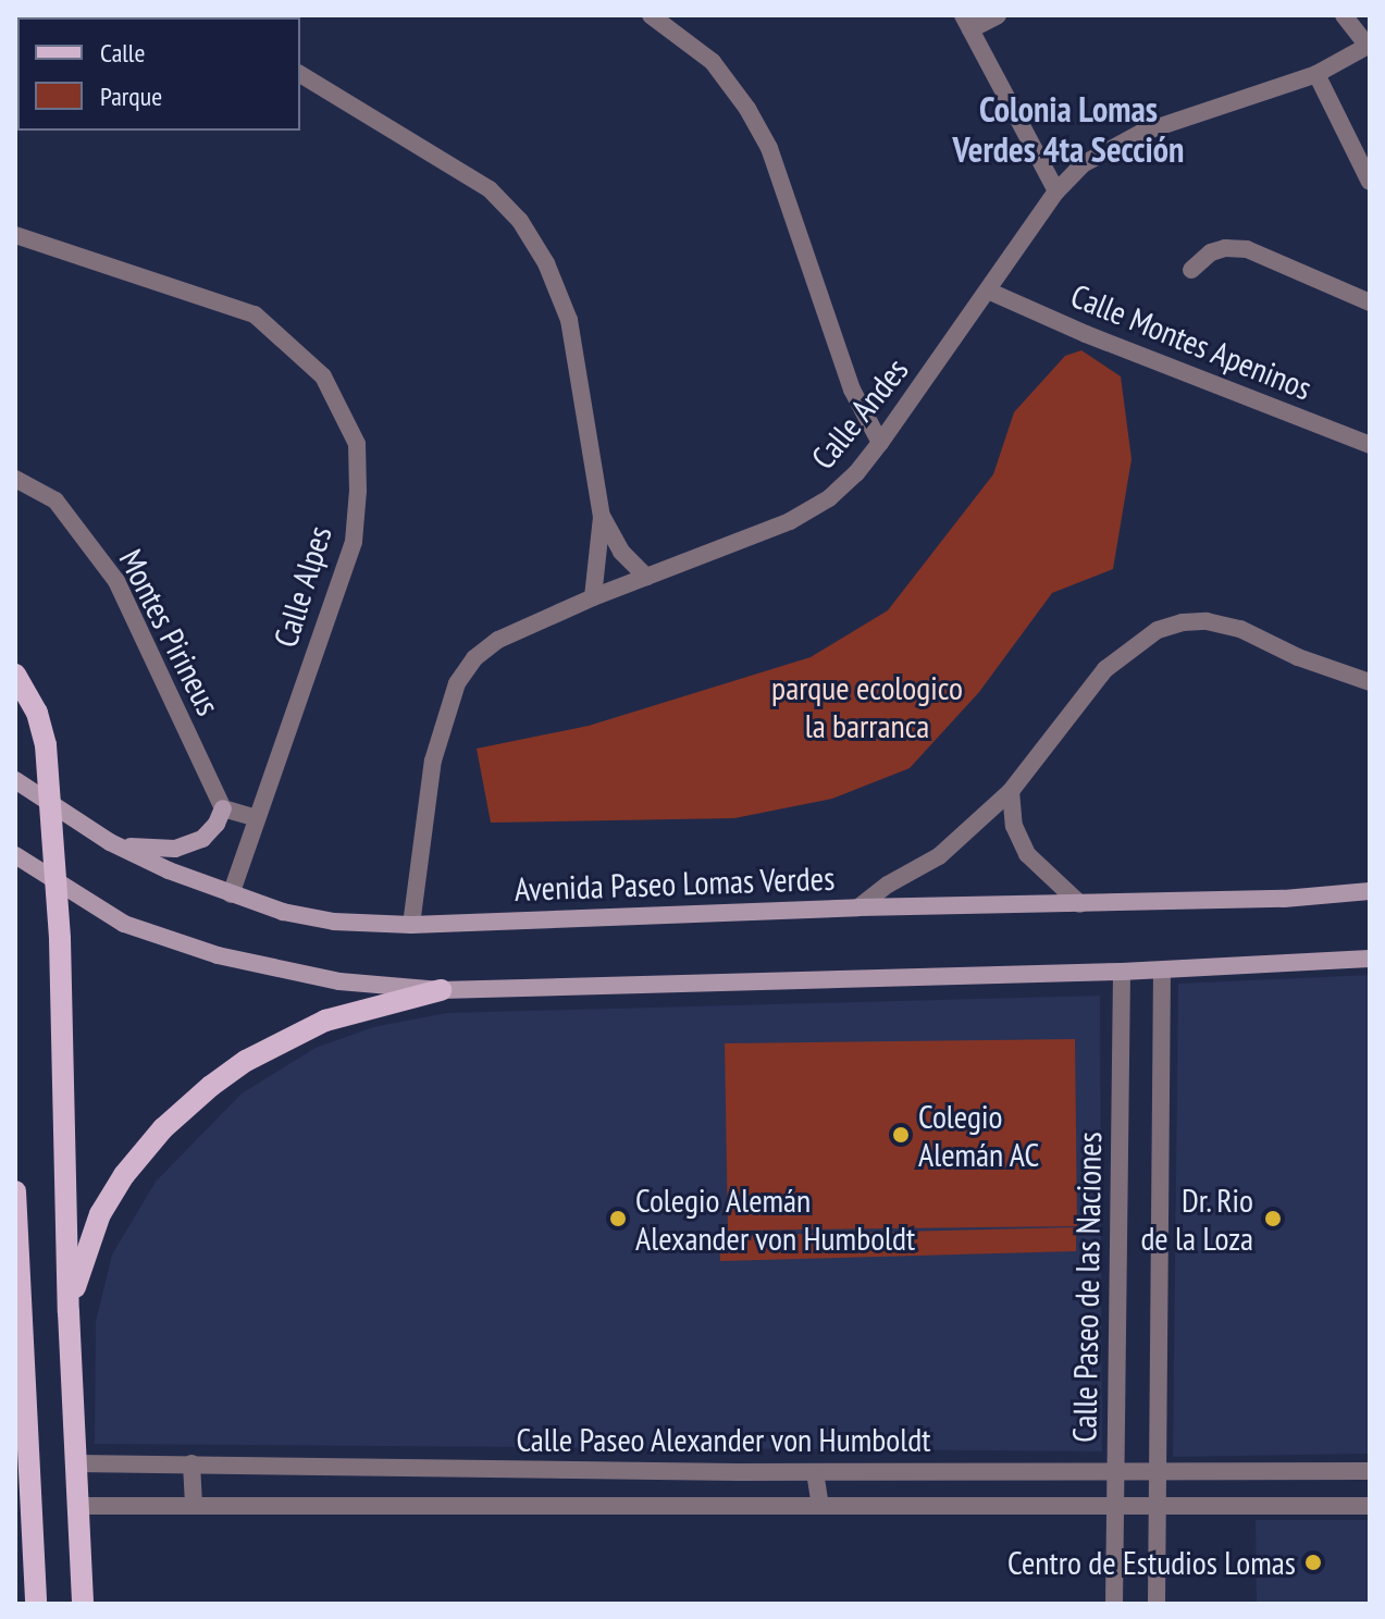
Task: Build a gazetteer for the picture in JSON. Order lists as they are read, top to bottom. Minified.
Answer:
{"streets":{"main road":["Avenida Paseo Lomas Verdes"],"street":["Calle Montes Apeninos","Calle Andes","Calle Alpes","Montes Pirineus","Calle Paseo de las Naciones","Calle Paseo Alexander von Humboldt"]},"crossings":[["Calle Montes Apeninos","Calle Andes"],["Calle Andes","Avenida Paseo Lomas Verdes"],["Calle Alpes","Avenida Paseo Lomas Verdes"],["Calle Paseo de las Naciones","Calle Paseo Alexander von Humboldt"]],"districts":["Colonia Lomas Verdes 4ta Sección"],"parks":["parque ecologico la barranca"],"places":["Colegio Alemán AC","Colegio Alemán Alexander von Humboldt","Dr. Rio de la Loza","Centro de Estudios Lomas"],"legend":["Calle","Parque"]}
